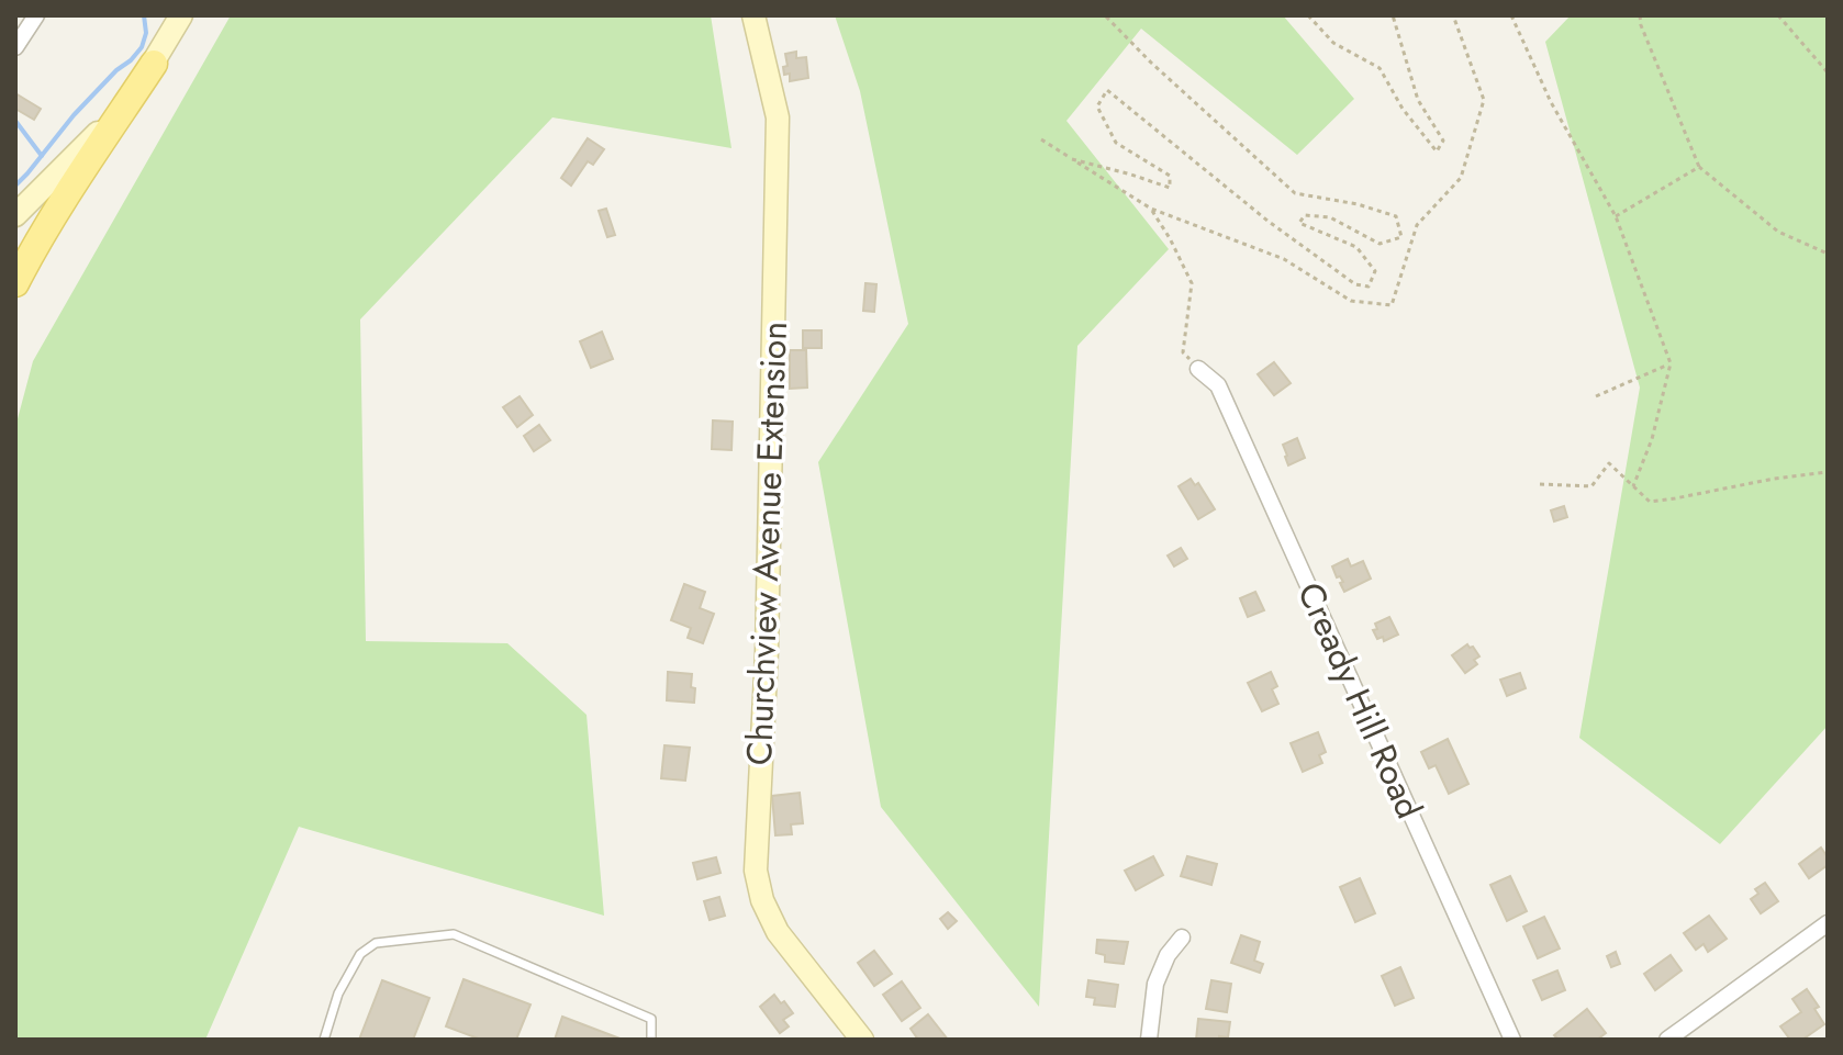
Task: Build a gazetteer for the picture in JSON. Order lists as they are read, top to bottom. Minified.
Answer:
{"streets":{"street":["Churchview Avenue Extension","Cready Hill Road"]}}
